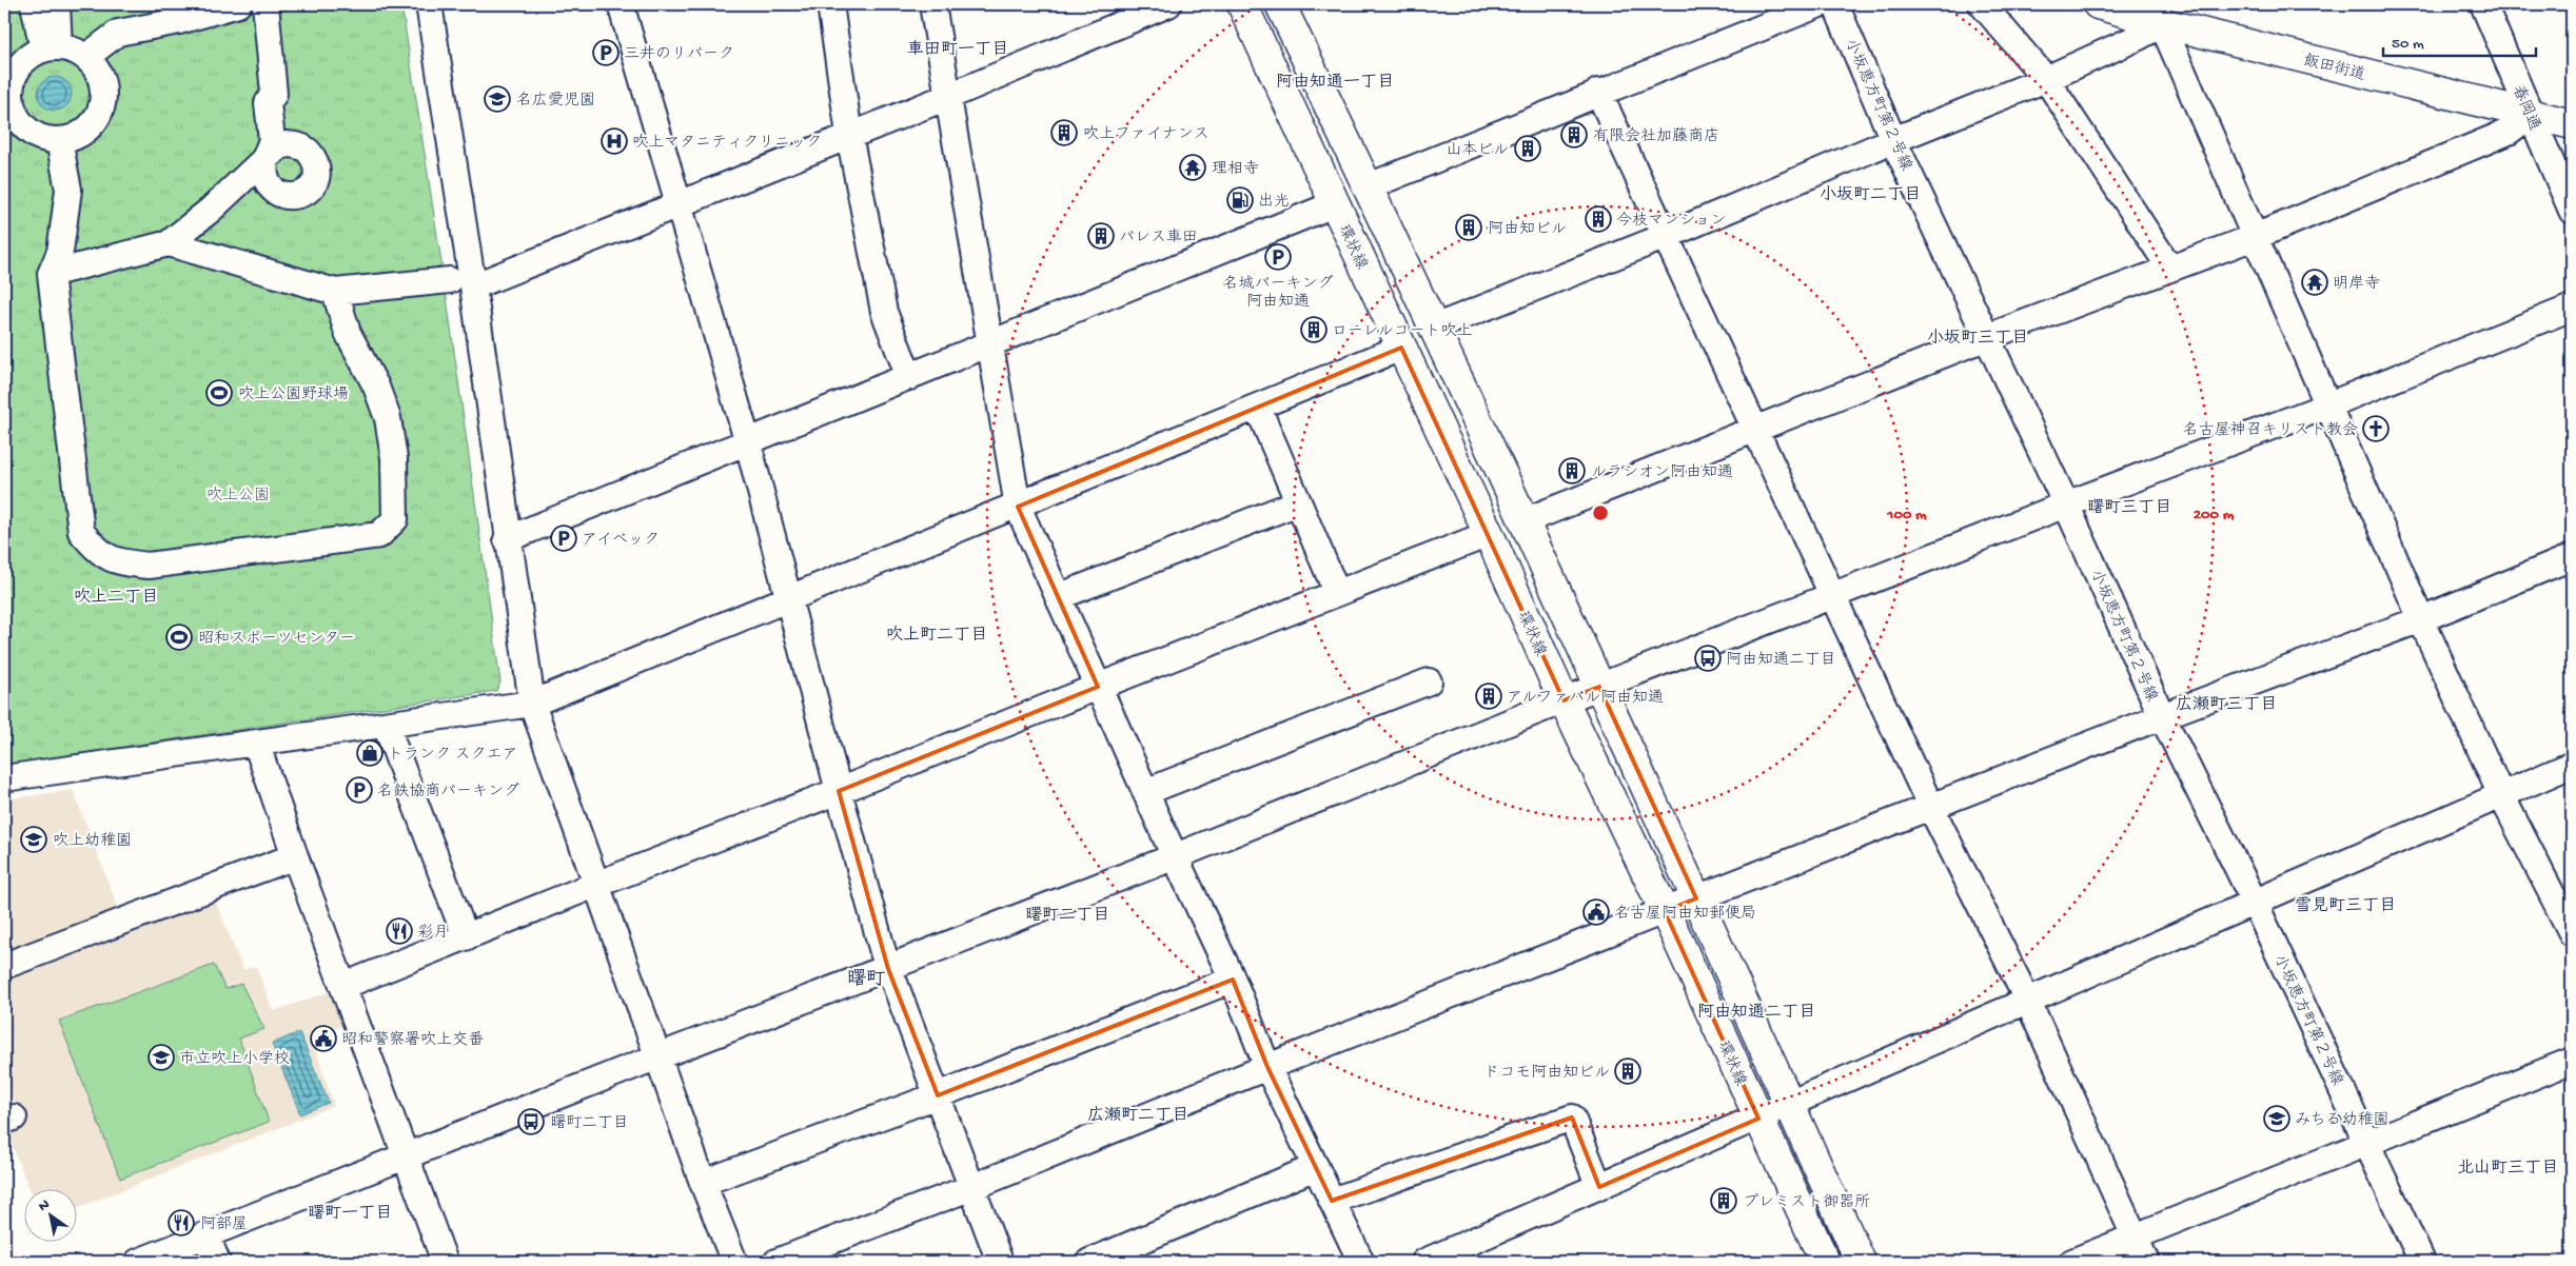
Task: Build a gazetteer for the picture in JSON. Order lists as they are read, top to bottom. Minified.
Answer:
{"streets":{"main road":["飯田街道","環状線"],"street":["小坂恵方町第２号線","春岡通"]},"crossings":[["飯田街道","春岡通"]],"districts":["車田町一丁目","阿由知通一丁目","小坂町二丁目","小坂町三丁目","曙町三丁目","吹上二丁目","吹上町二丁目","広瀬町三丁目","雪見町三丁目","曙町二丁目","曙町","阿由知通二丁目","広瀬町二丁目","北山町三丁目","曙町一丁目"],"parks":["吹上公園"],"places":{"parking":["三井のリパーク","名城パーキング 阿由知通","アイベック","名鉄協商パーキング"],"school or university":["名広愛児園","吹上幼稚園","市立吹上小学校","みちる幼稚園"],"building":["吹上ファイナンス","有限会社加藤商店","山本ビル","今枝マンション","阿由知ビル","パレス車田","ローレルコート吹上","ルラシオン阿由知通","アルファパル阿由知通","ドコモ阿由知ビル","プレミスト御器所"],"hospital":["吹上マタニティクリニック"],"temple":["理相寺","明岸寺"],"fuel station":["出光"],"sports":["吹上公園野球場","昭和スポーツセンター"],"church":["名古屋神召キリスト教会"],"bus stop":["阿由知通二丁目","曙町二丁目"],"shop":["トランク スクエア"],"public building":["名古屋阿由知郵便局","昭和警察署吹上交番"],"restaurant":["彩月","阿部屋"]},"scale_bar":"50 m","north":"top left","rings":["100 m","200 m"]}
